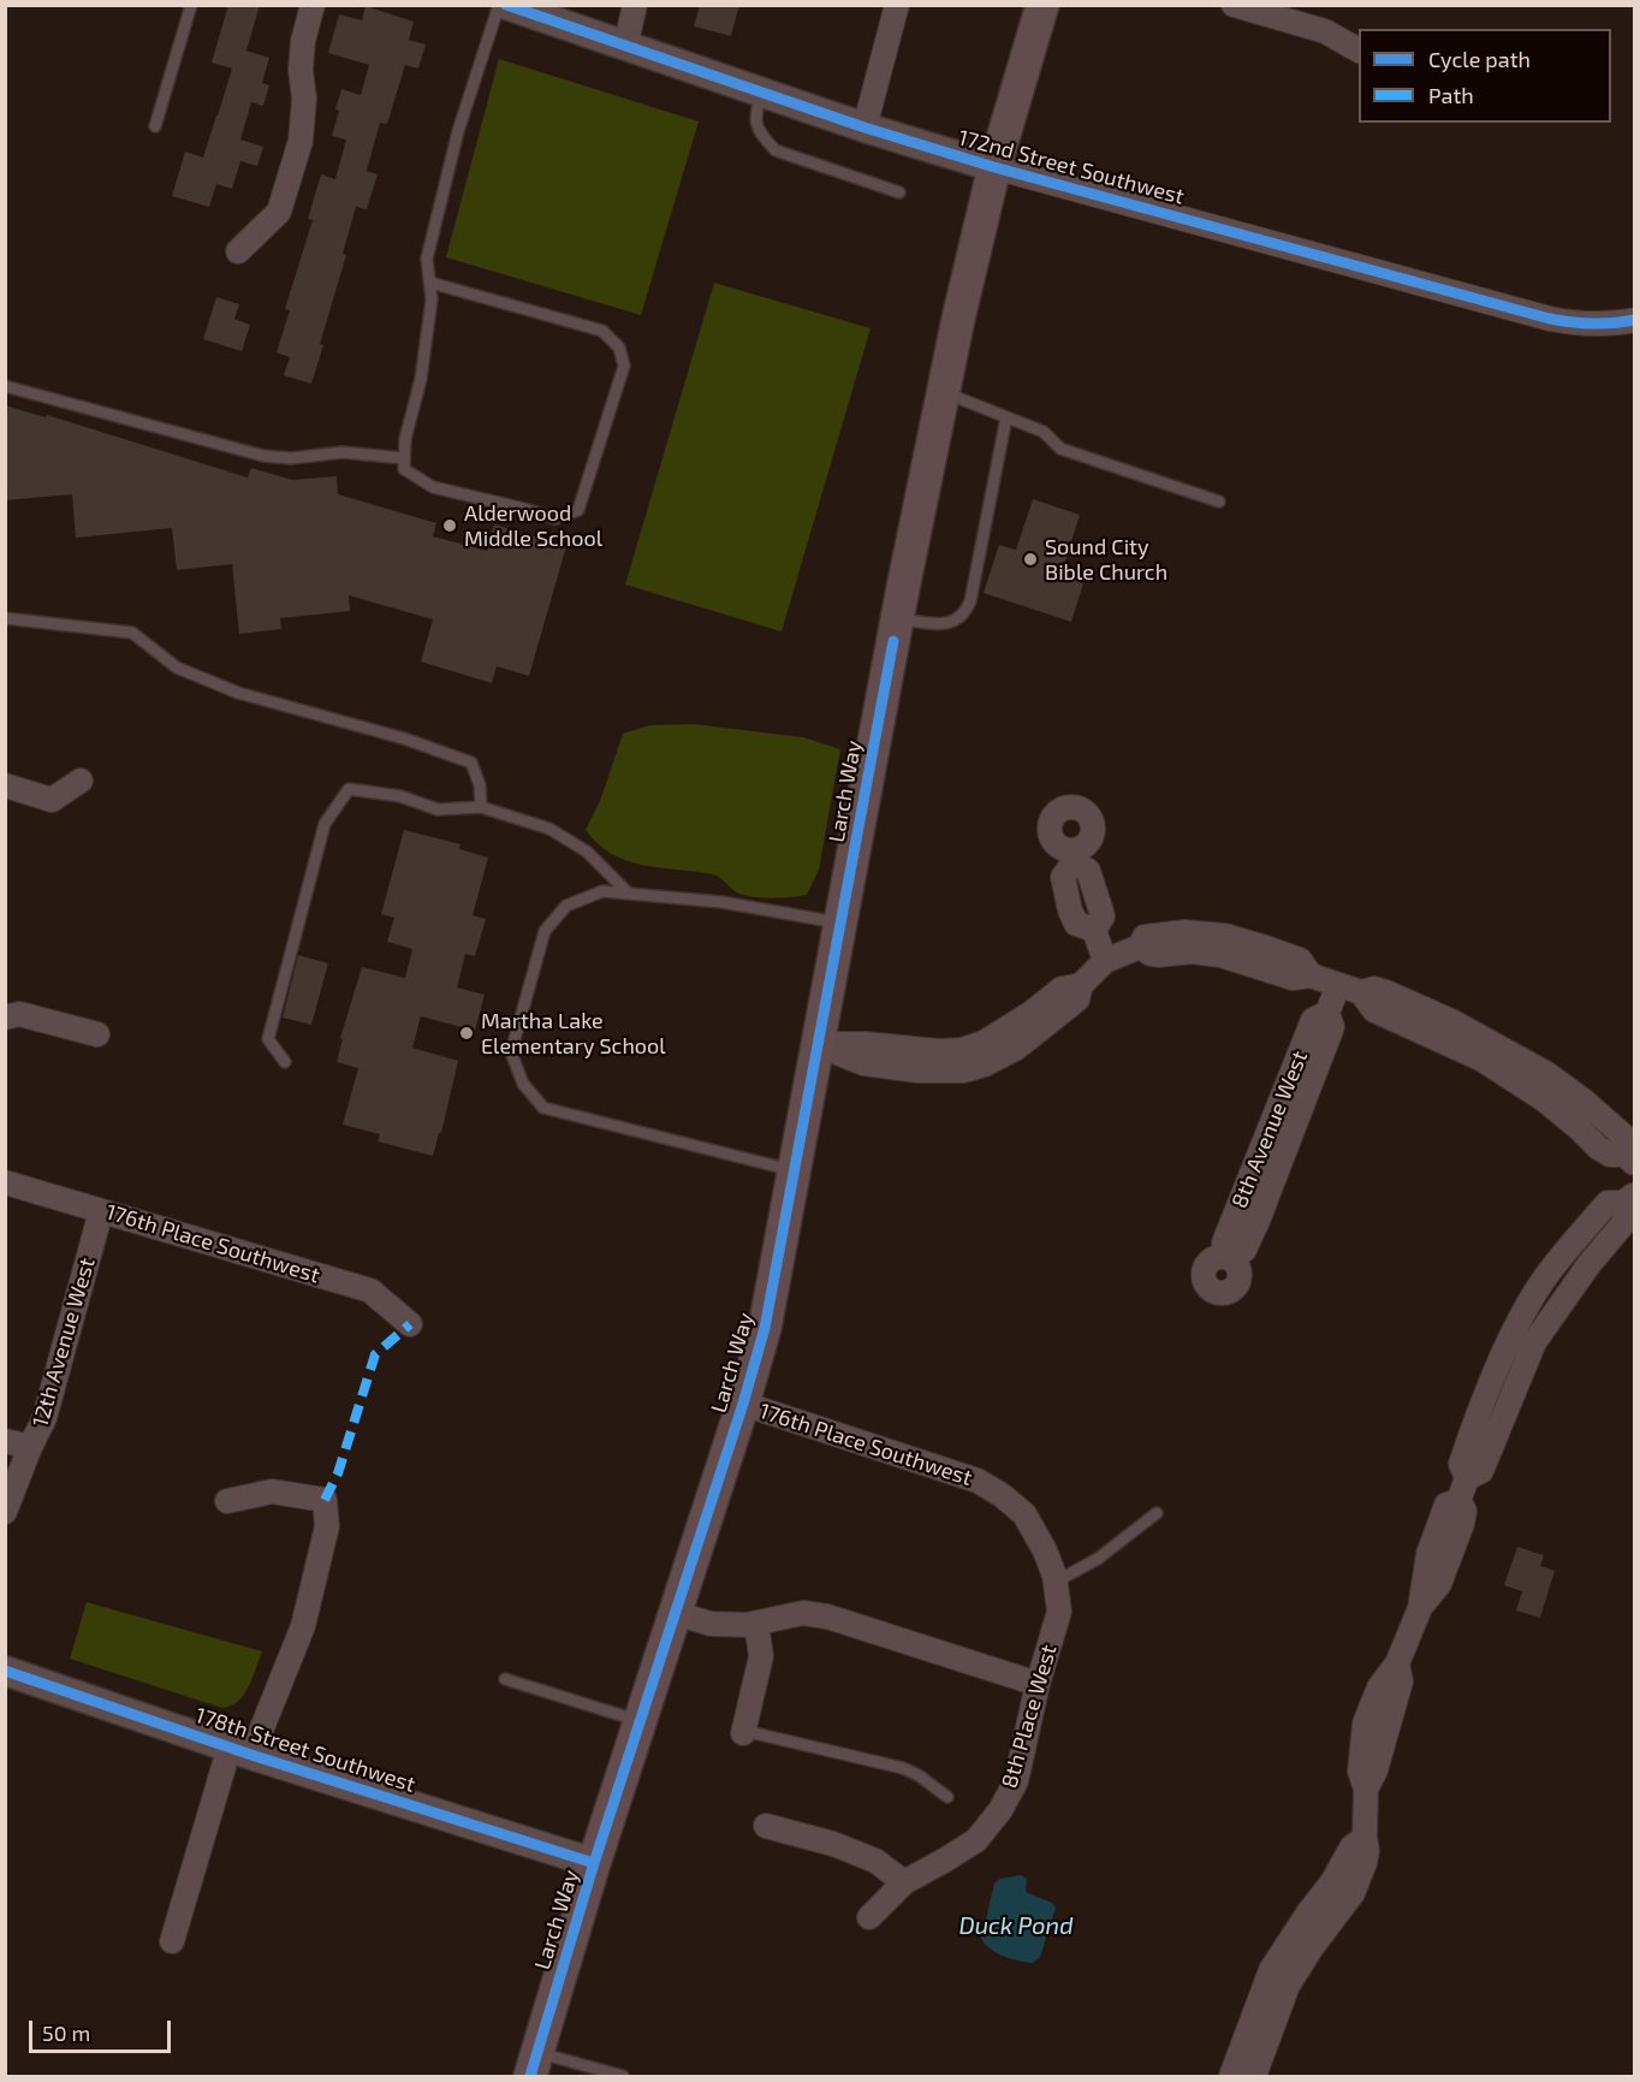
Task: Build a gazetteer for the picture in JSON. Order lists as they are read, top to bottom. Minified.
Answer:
{"streets":{"main road":["Larch Way"],"street":["172nd Street Southwest","8th Avenue West","176th Place Southwest","12th Avenue West","8th Place West","178th Street Southwest"]},"crossings":[["172nd Street Southwest","Larch Way"],["Larch Way","176th Place Southwest"],["Larch Way","178th Street Southwest"],["176th Place Southwest","12th Avenue West"],["176th Place Southwest","8th Place West"]],"water":["Duck Pond"],"places":["Alderwood Middle School","Sound City Bible Church","Martha Lake Elementary School"],"legend":["Cycle path","Path"],"scale_bar":"50 m"}
